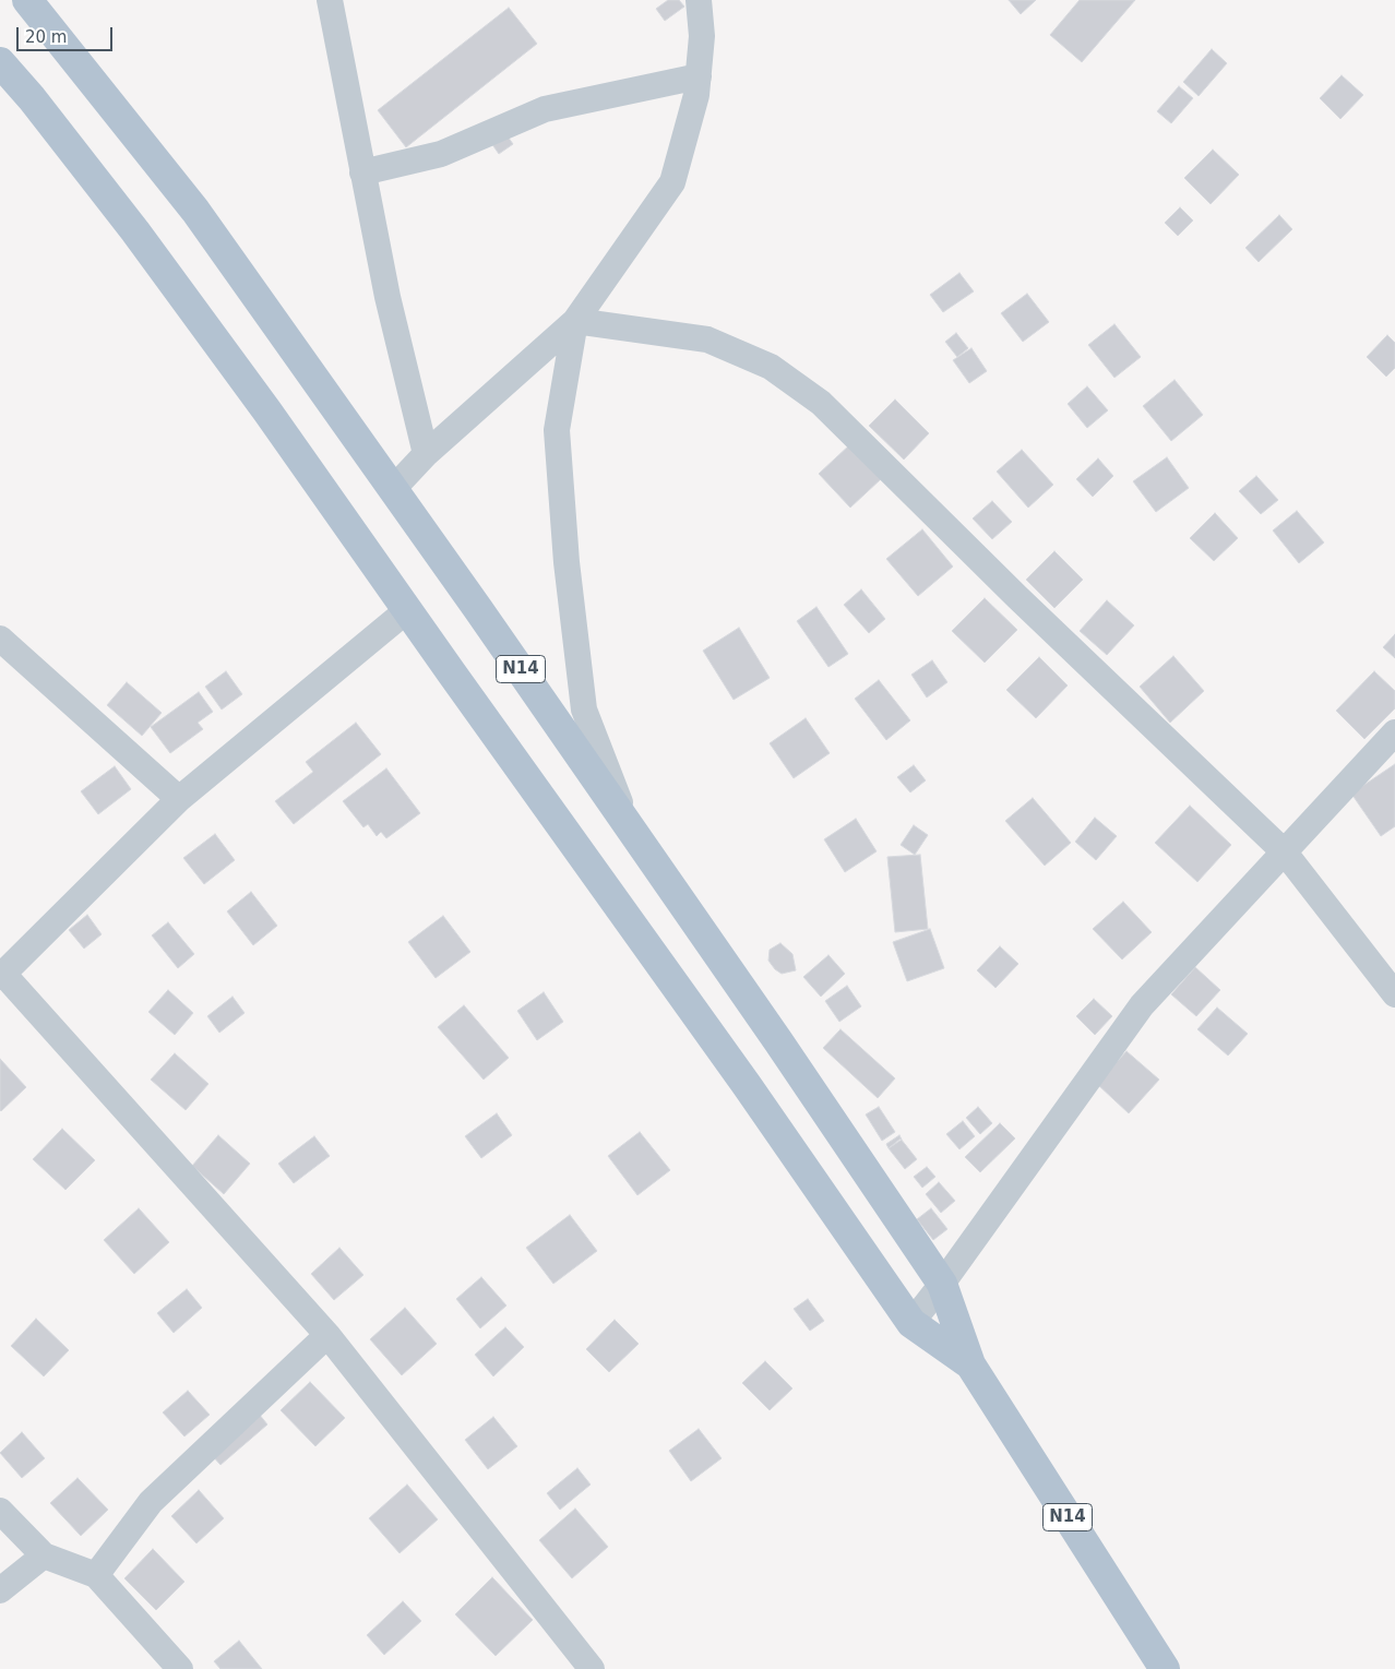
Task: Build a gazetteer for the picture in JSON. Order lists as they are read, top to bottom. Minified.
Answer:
{"streets":{"main road":["N14"]},"scale_bar":"20 m"}
